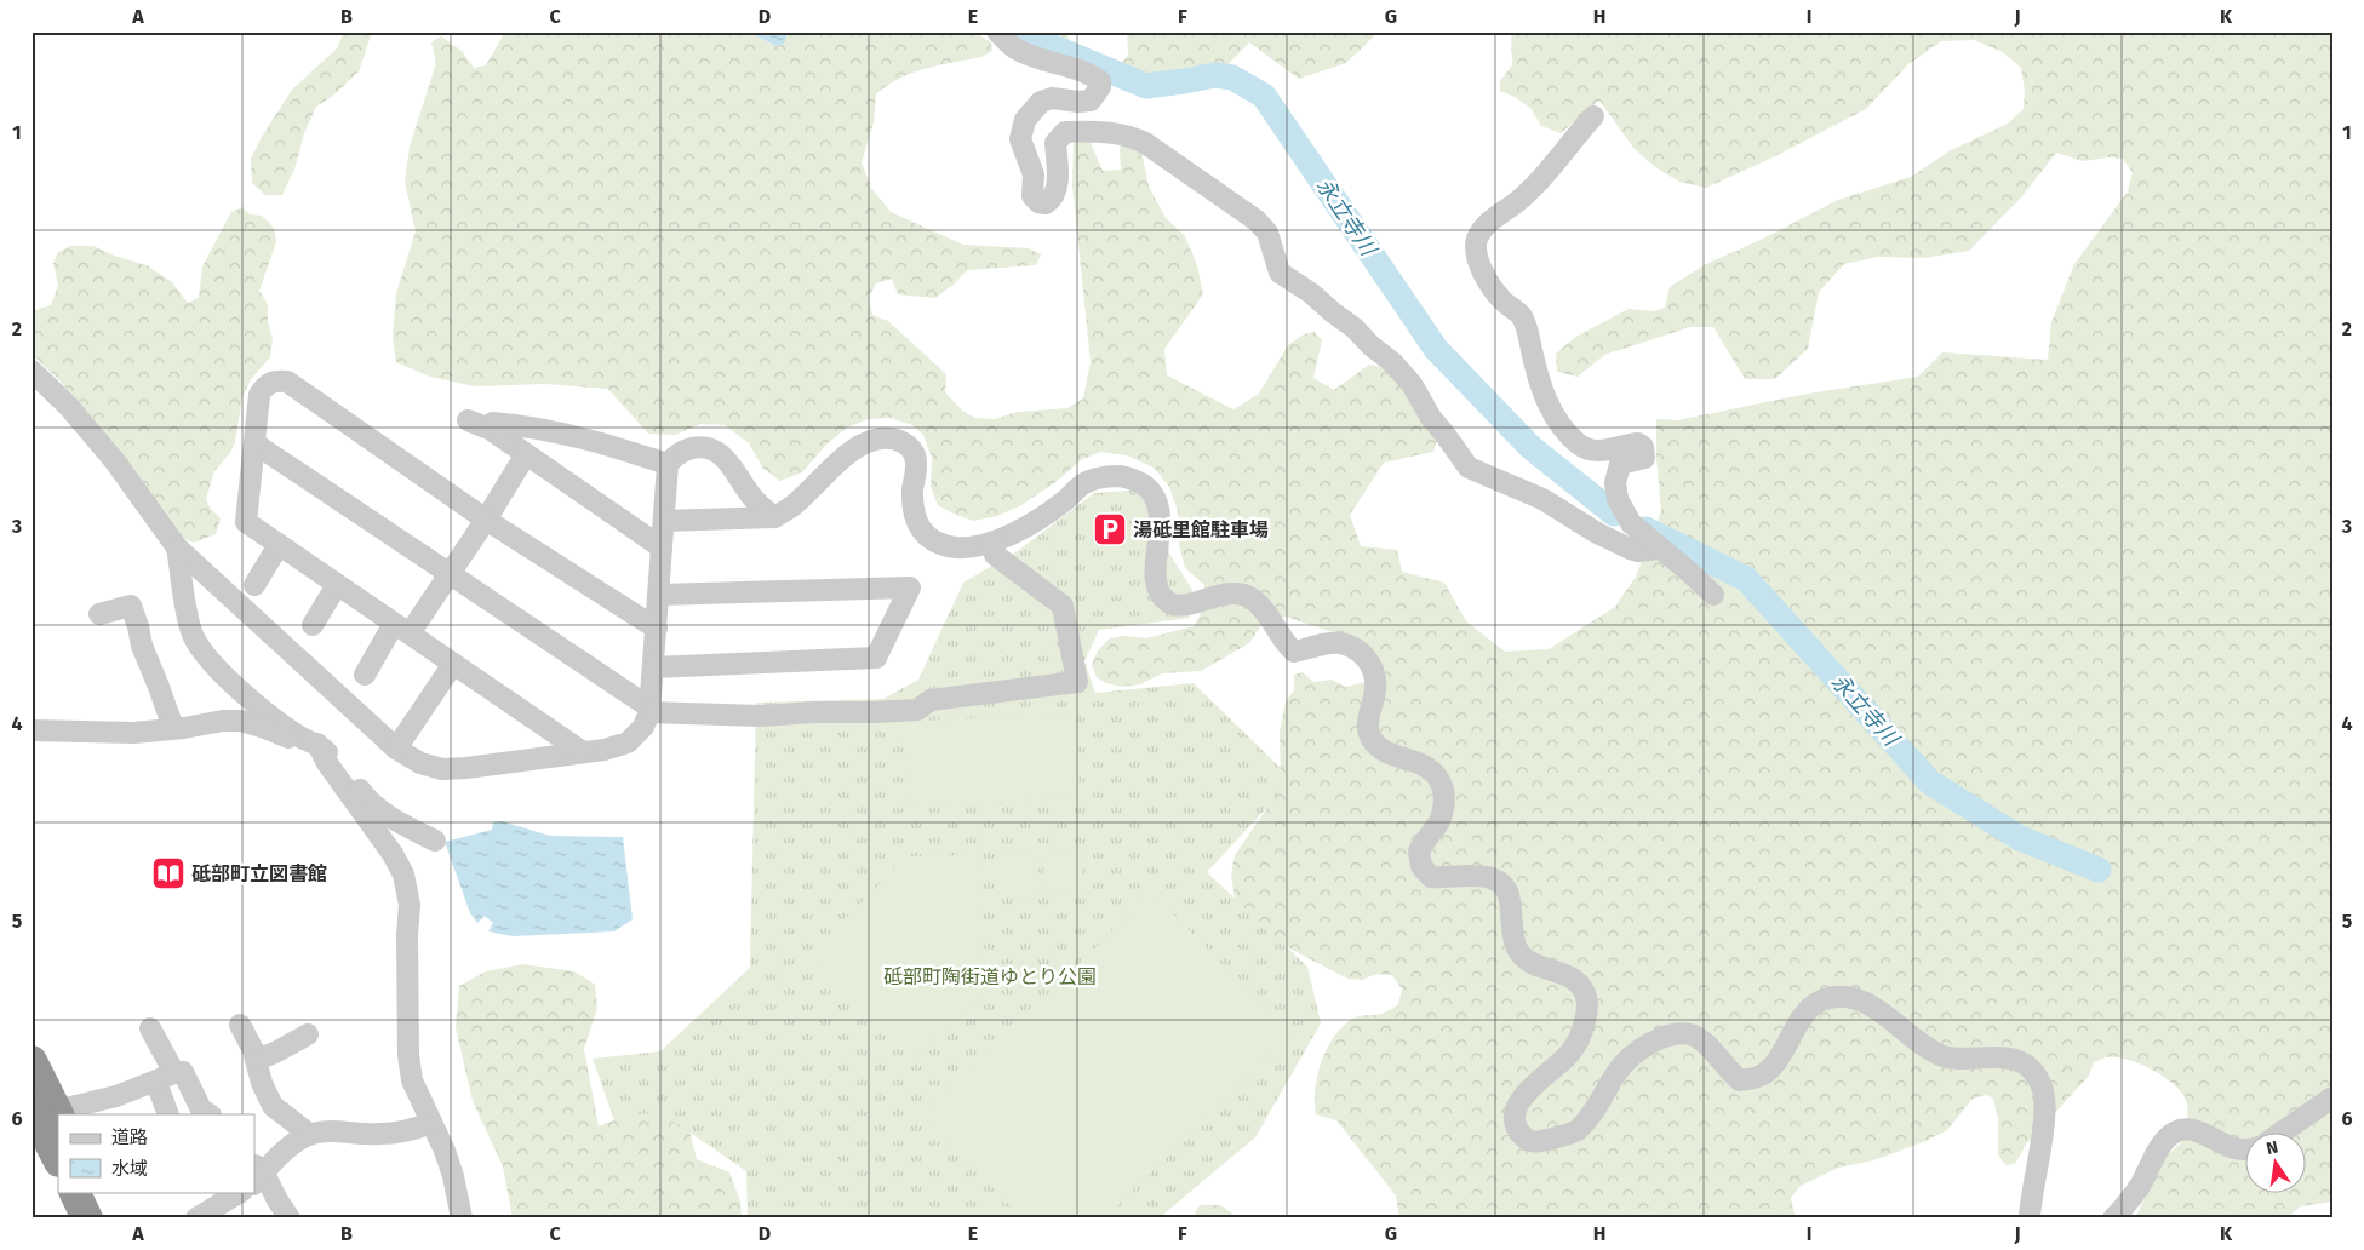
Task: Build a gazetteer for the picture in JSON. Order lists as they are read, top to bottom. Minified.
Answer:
{"water":["永立寺川"],"parks":["砥部町陶街道ゆとり公園"],"places":{"parking":["湯砥里館駐車場"],"library":["砥部町立図書館"]},"legend":["道路","水域"],"north":"top","grid":{"columns":["A","B","C","D","E","F","G","H","I","J","K"],"rows":["1","2","3","4","5","6"]}}
